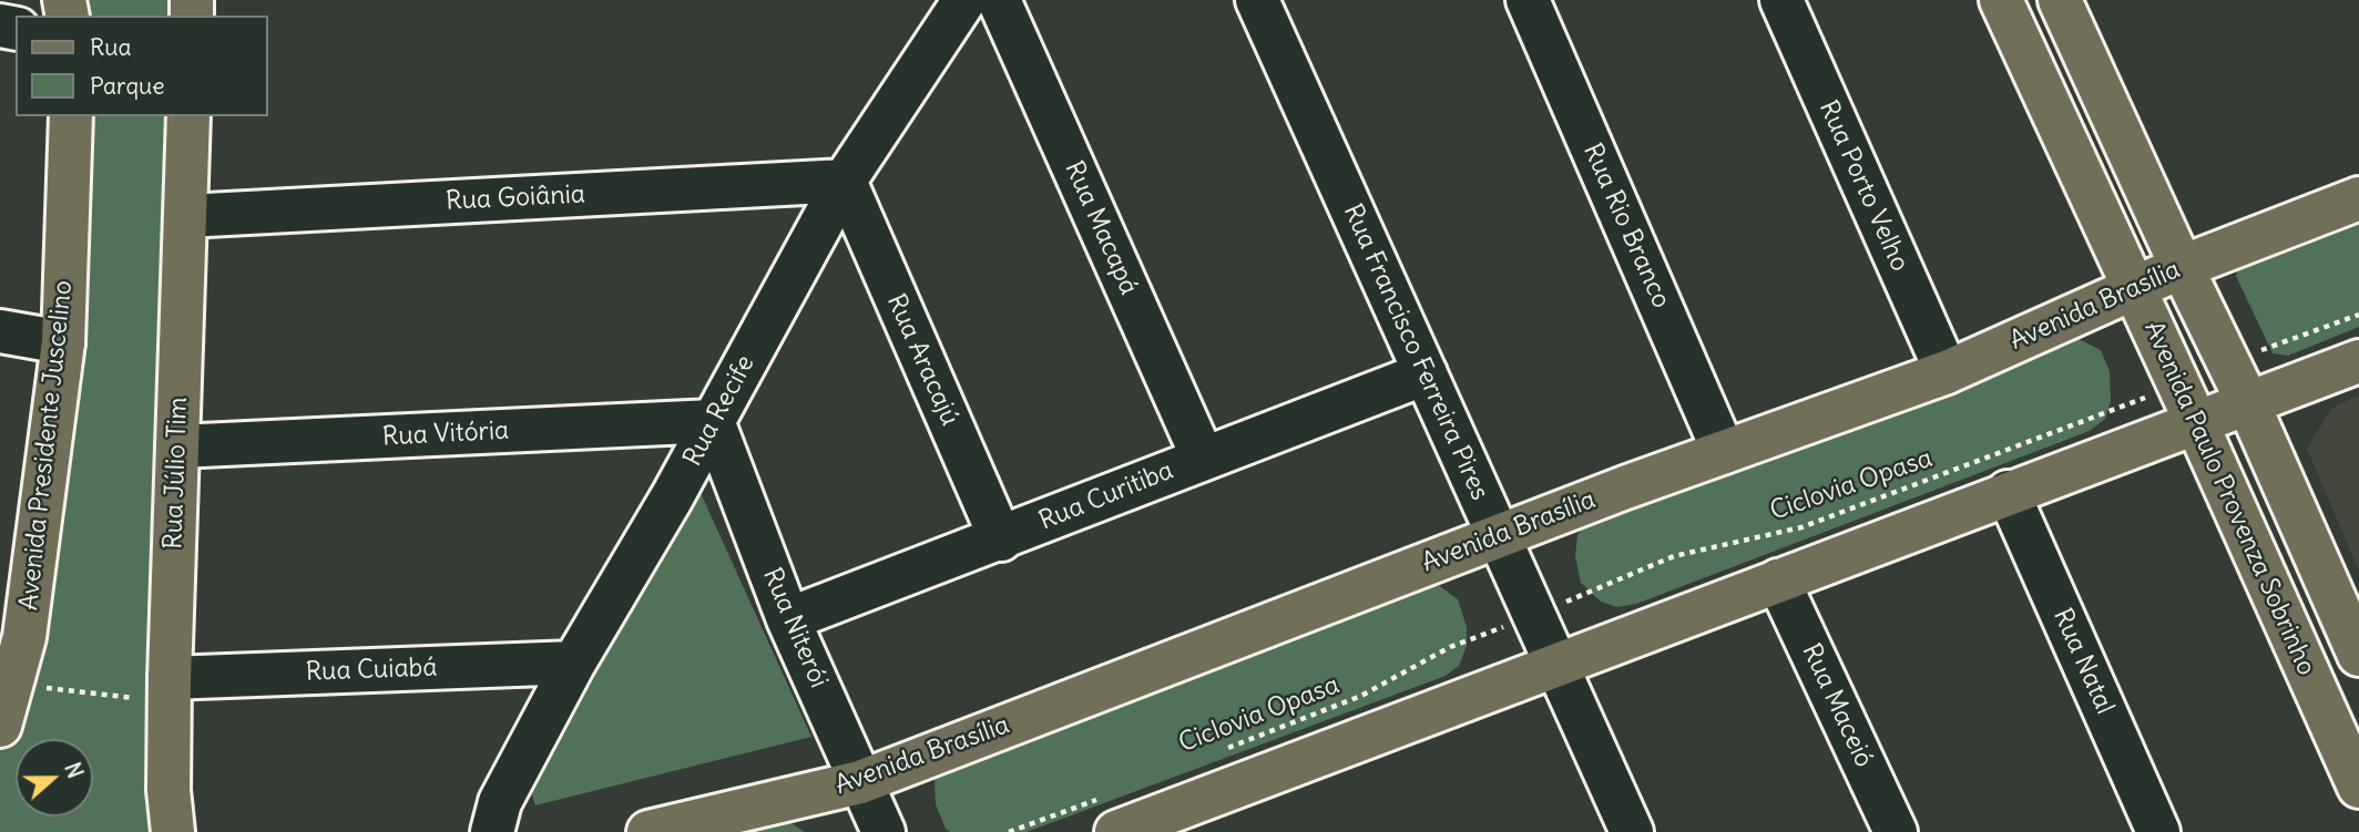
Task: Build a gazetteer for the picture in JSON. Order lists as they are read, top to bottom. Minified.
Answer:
{"streets":{"main road":["Avenida Brasília","Avenida Presidente Juscelino","Rua Júlio Tim","Avenida Paulo Provenza Sobrinho"],"street":["Rua Porto Velho","Rua Goiânia","Rua Rio Branco","Rua Macapá","Rua Francisco Ferreira Pires","Rua Aracajú","Rua Recife","Rua Vitória","Rua Curitiba","Rua Niterói","Rua Natal","Rua Cuiabá","Rua Maceió"],"path":["Ciclovia Opasa"]},"crossings":[["Rua Porto Velho","Avenida Brasília"],["Rua Goiânia","Rua Aracajú"],["Rua Goiânia","Rua Recife"],["Rua Goiânia","Rua Júlio Tim"],["Rua Rio Branco","Avenida Brasília"],["Rua Macapá","Rua Curitiba"],["Avenida Brasília","Rua Francisco Ferreira Pires"],["Avenida Brasília","Avenida Paulo Provenza Sobrinho"],["Avenida Brasília","Rua Niterói"],["Rua Francisco Ferreira Pires","Rua Curitiba"],["Rua Aracajú","Rua Recife"],["Rua Aracajú","Rua Curitiba"],["Rua Recife","Rua Vitória"],["Rua Recife","Rua Niterói"],["Rua Recife","Rua Cuiabá"],["Rua Vitória","Rua Júlio Tim"],["Rua Vitória","Rua Niterói"],["Rua Júlio Tim","Rua Cuiabá"],["Rua Curitiba","Rua Niterói"]],"legend":["Rua","Parque"],"north":"right"}
